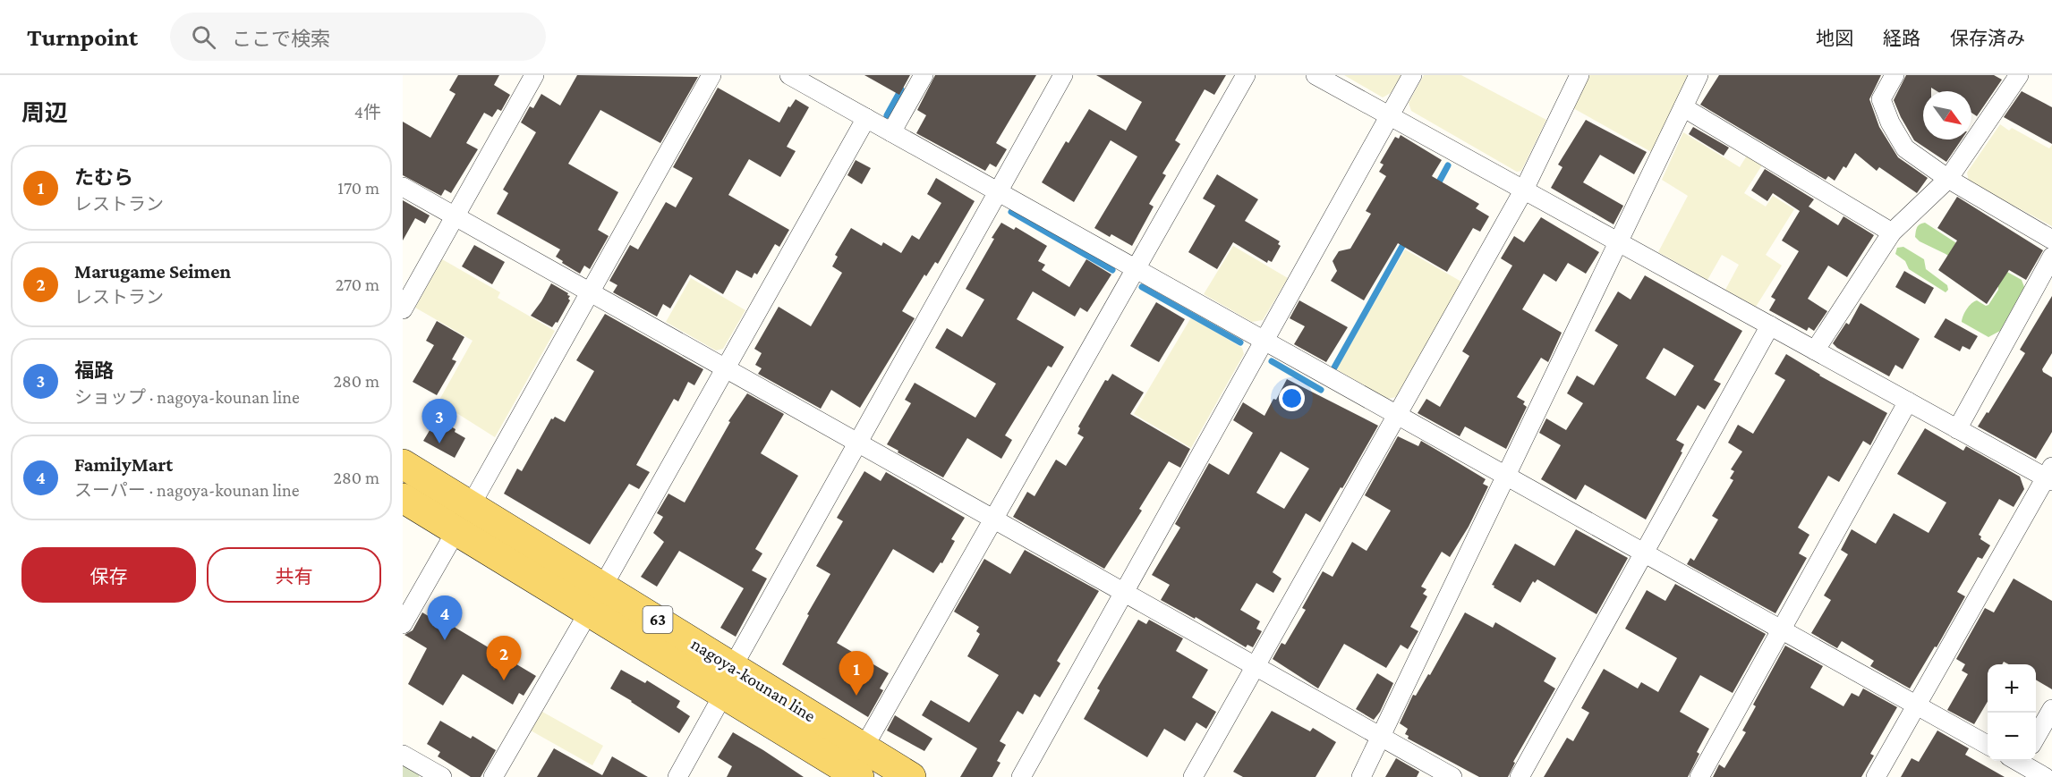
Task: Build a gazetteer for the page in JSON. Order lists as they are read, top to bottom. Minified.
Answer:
{"streets":{"main road":["63","nagoya-kounan line"]},"north":"bottom right","page":{"header":"Turnpoint","search":"ここで検索","nav":["地図","経路","保存済み"],"heading":["周辺","4件"],"list":[{"mark":"1","name":"たむら","note":"レストラン","value":"170 m"},{"mark":"2","name":"Marugame Seimen","note":"レストラン","value":"270 m"},{"mark":"3","name":"福路","note":"ショップ · nagoya-kounan line","value":"280 m"},{"mark":"4","name":"FamilyMart","note":"スーパー · nagoya-kounan line","value":"280 m"}],"pins":["3","4","2","1"],"buttons":["保存","共有"],"map_buttons":["+","−"]}}
